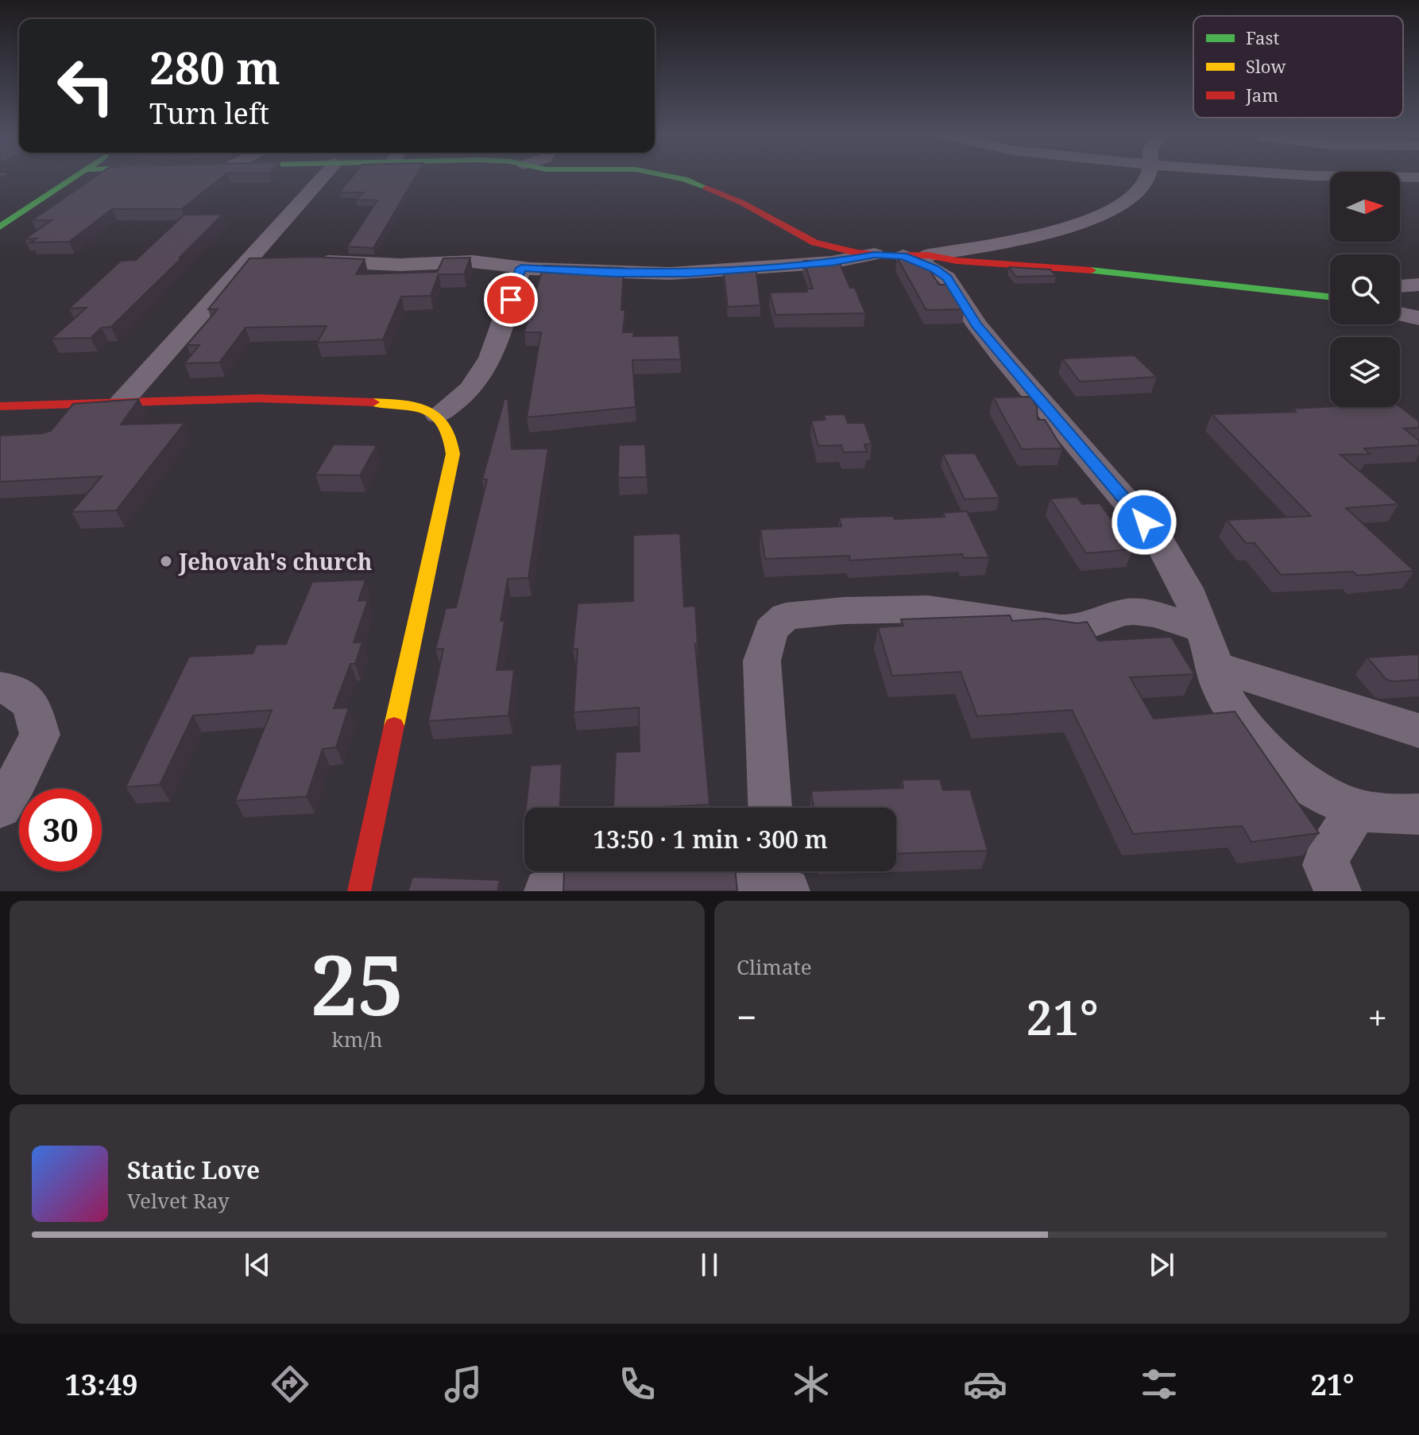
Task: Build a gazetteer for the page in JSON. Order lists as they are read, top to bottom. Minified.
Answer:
{"places":["Jehovah's church"],"legend":["Fast","Slow","Jam"],"north":"right","page":{"turn":["280 m","Turn left"],"limit":"30","trip":"13:50 · 1 min · 300 m","tile":[["25","km/h"],"Climate"],"heat":["−","21°","+"],"song":["Static Love","Velvet Ray"],"tabs":["13:49","21°"]}}
